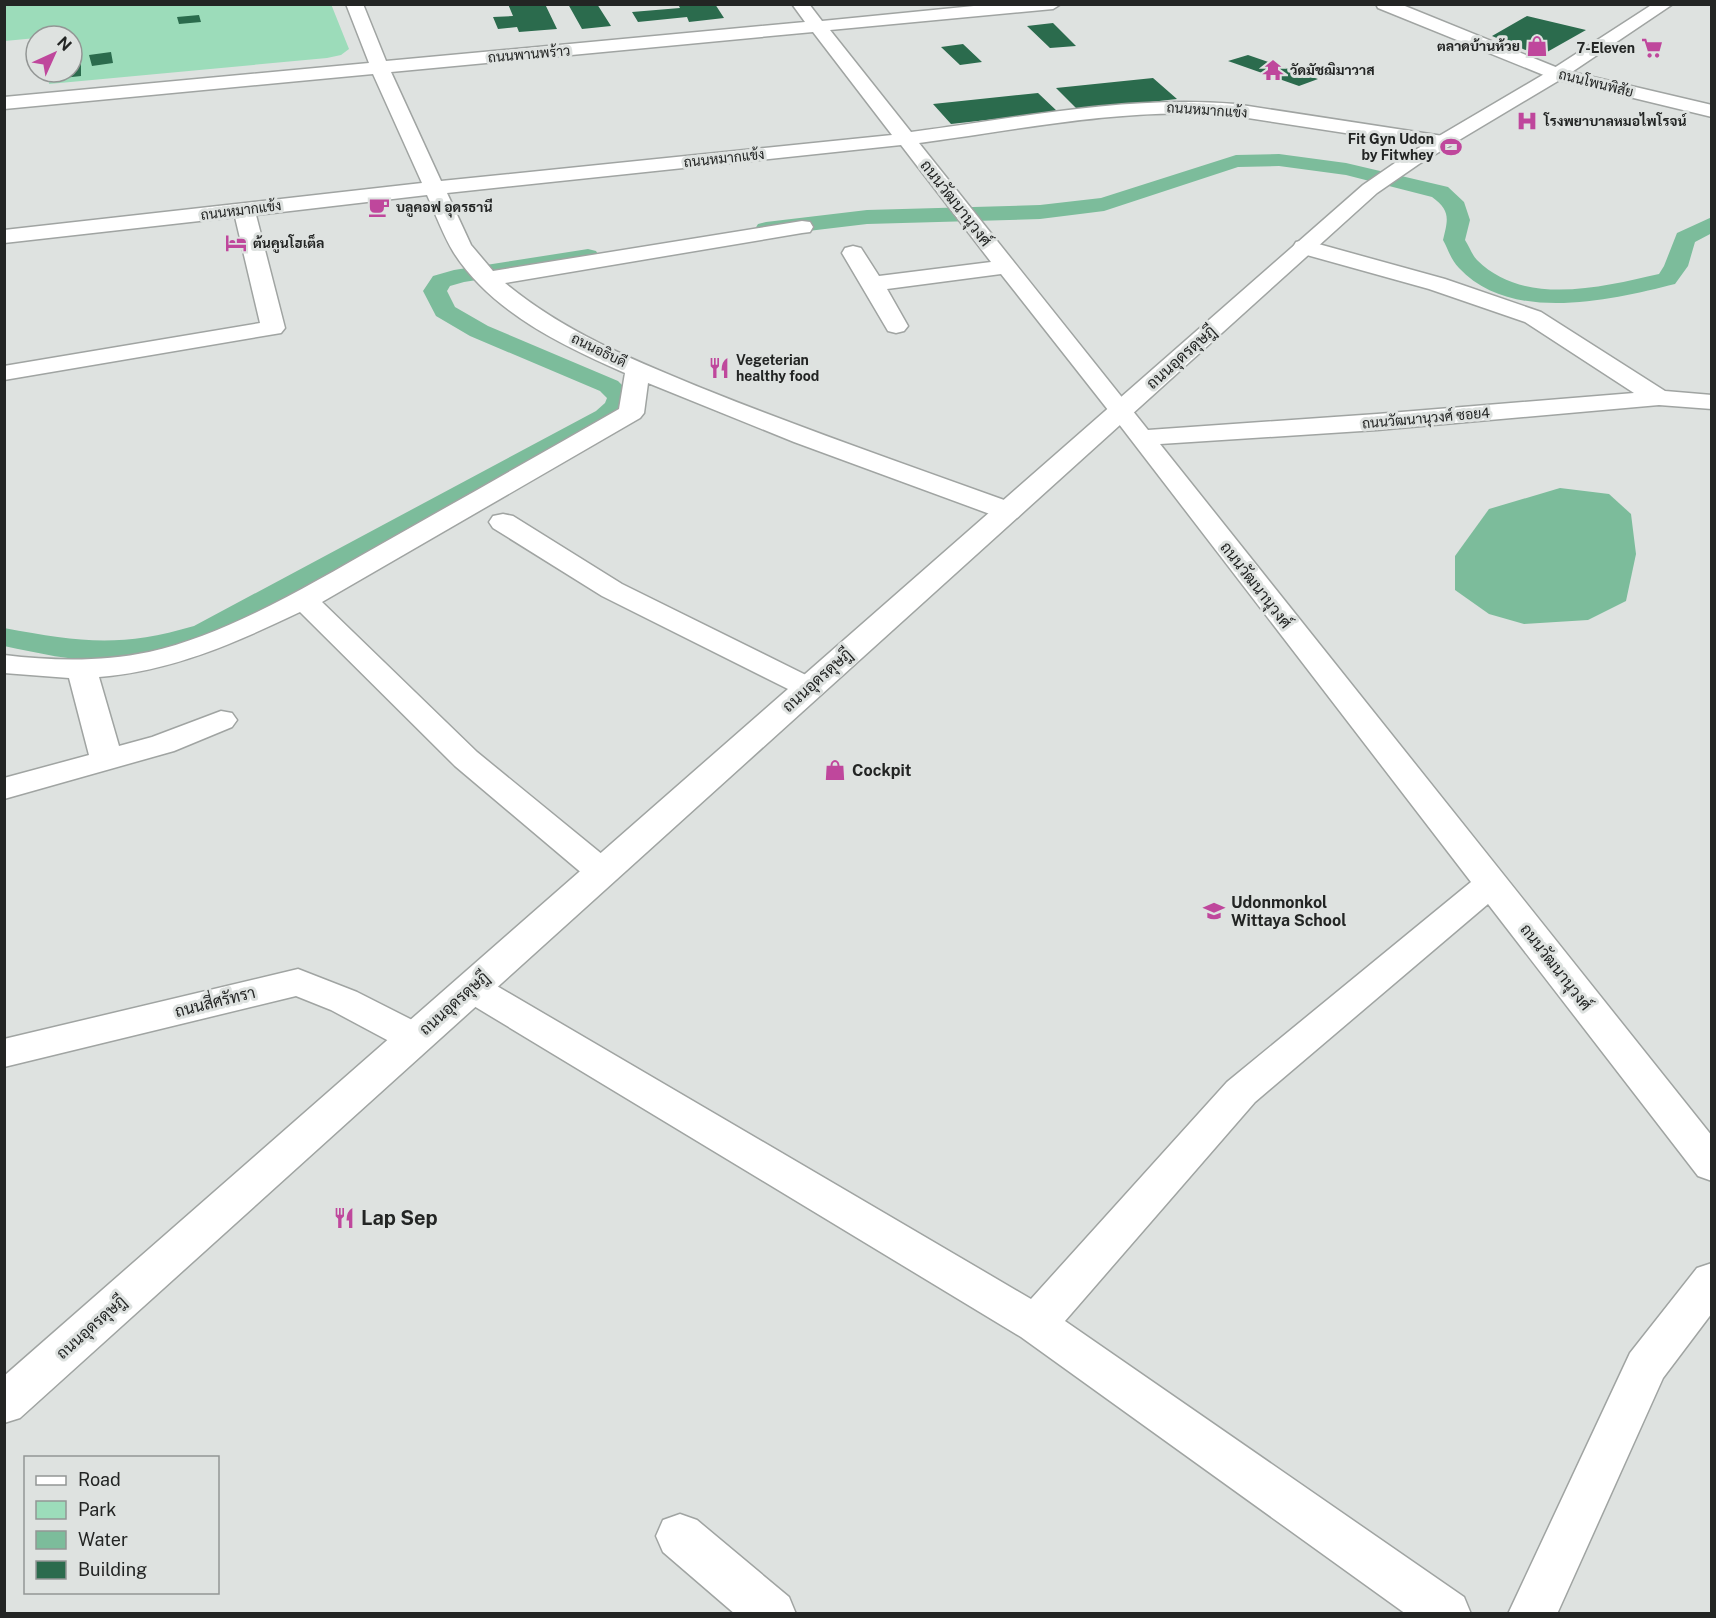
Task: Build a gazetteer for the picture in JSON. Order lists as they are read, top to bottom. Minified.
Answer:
{"streets":{"street":["ถนนพานพร้าว","ถนนโพนพิสัย","ถนนหมากแข้ง","ถนนวัฒนานุวงศ์","ถนนอธิบดี","ถนนอุดรดุษฎี","ถนนวัฒนานุวงศ์ ซอย4","ถนนสี่ศรัทรา"]},"crossings":[["ถนนพานพร้าว","ถนนวัฒนานุวงศ์"],["ถนนพานพร้าว","ถนนอธิบดี"],["ถนนโพนพิสัย","ถนนอุดรดุษฎี"],["ถนนหมากแข้ง","ถนนวัฒนานุวงศ์"],["ถนนหมากแข้ง","ถนนอธิบดี"],["ถนนหมากแข้ง","ถนนอุดรดุษฎี"],["ถนนวัฒนานุวงศ์","ถนนอุดรดุษฎี"],["ถนนวัฒนานุวงศ์","ถนนวัฒนานุวงศ์ ซอย4"],["ถนนอธิบดี","ถนนอุดรดุษฎี"],["ถนนอุดรดุษฎี","ถนนสี่ศรัทรา"]],"places":{"shop":["ตลาดบ้านห้วย","Cockpit"],"supermarket":["7-Eleven"],"temple":["วัดมัชฌิมาวาส"],"hospital":["โรงพยาบาลหมอไพโรจน์"],"sports":["Fit Gyn Udon by Fitwhey"],"cafe":["บลูคอฟ อุดรธานี"],"hotel":["ต้นคูนโฮเต็ล"],"restaurant":["Vegeterian healthy food","Lap Sep"],"school or university":["Udonmonkol Wittaya School"]},"legend":["Road","Park","Water","Building"],"north":"top right"}
